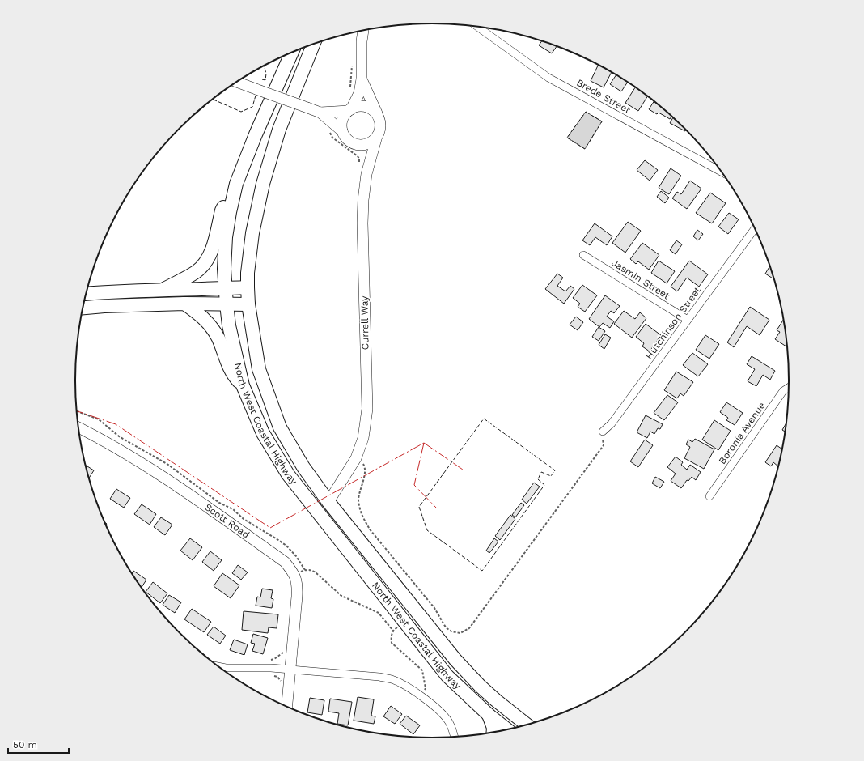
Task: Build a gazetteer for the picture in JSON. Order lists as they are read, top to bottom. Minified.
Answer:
{"streets":{"highway":["North West Coastal Highway"],"street":["Brede Street","Jasmin Street","Currell Way","Hutchinson Street","Boronia Avenue","Scott Road"]},"crossings":[["Jasmin Street","Hutchinson Street"],["Currell Way","North West Coastal Highway"]],"scale_bar":"50 m"}
